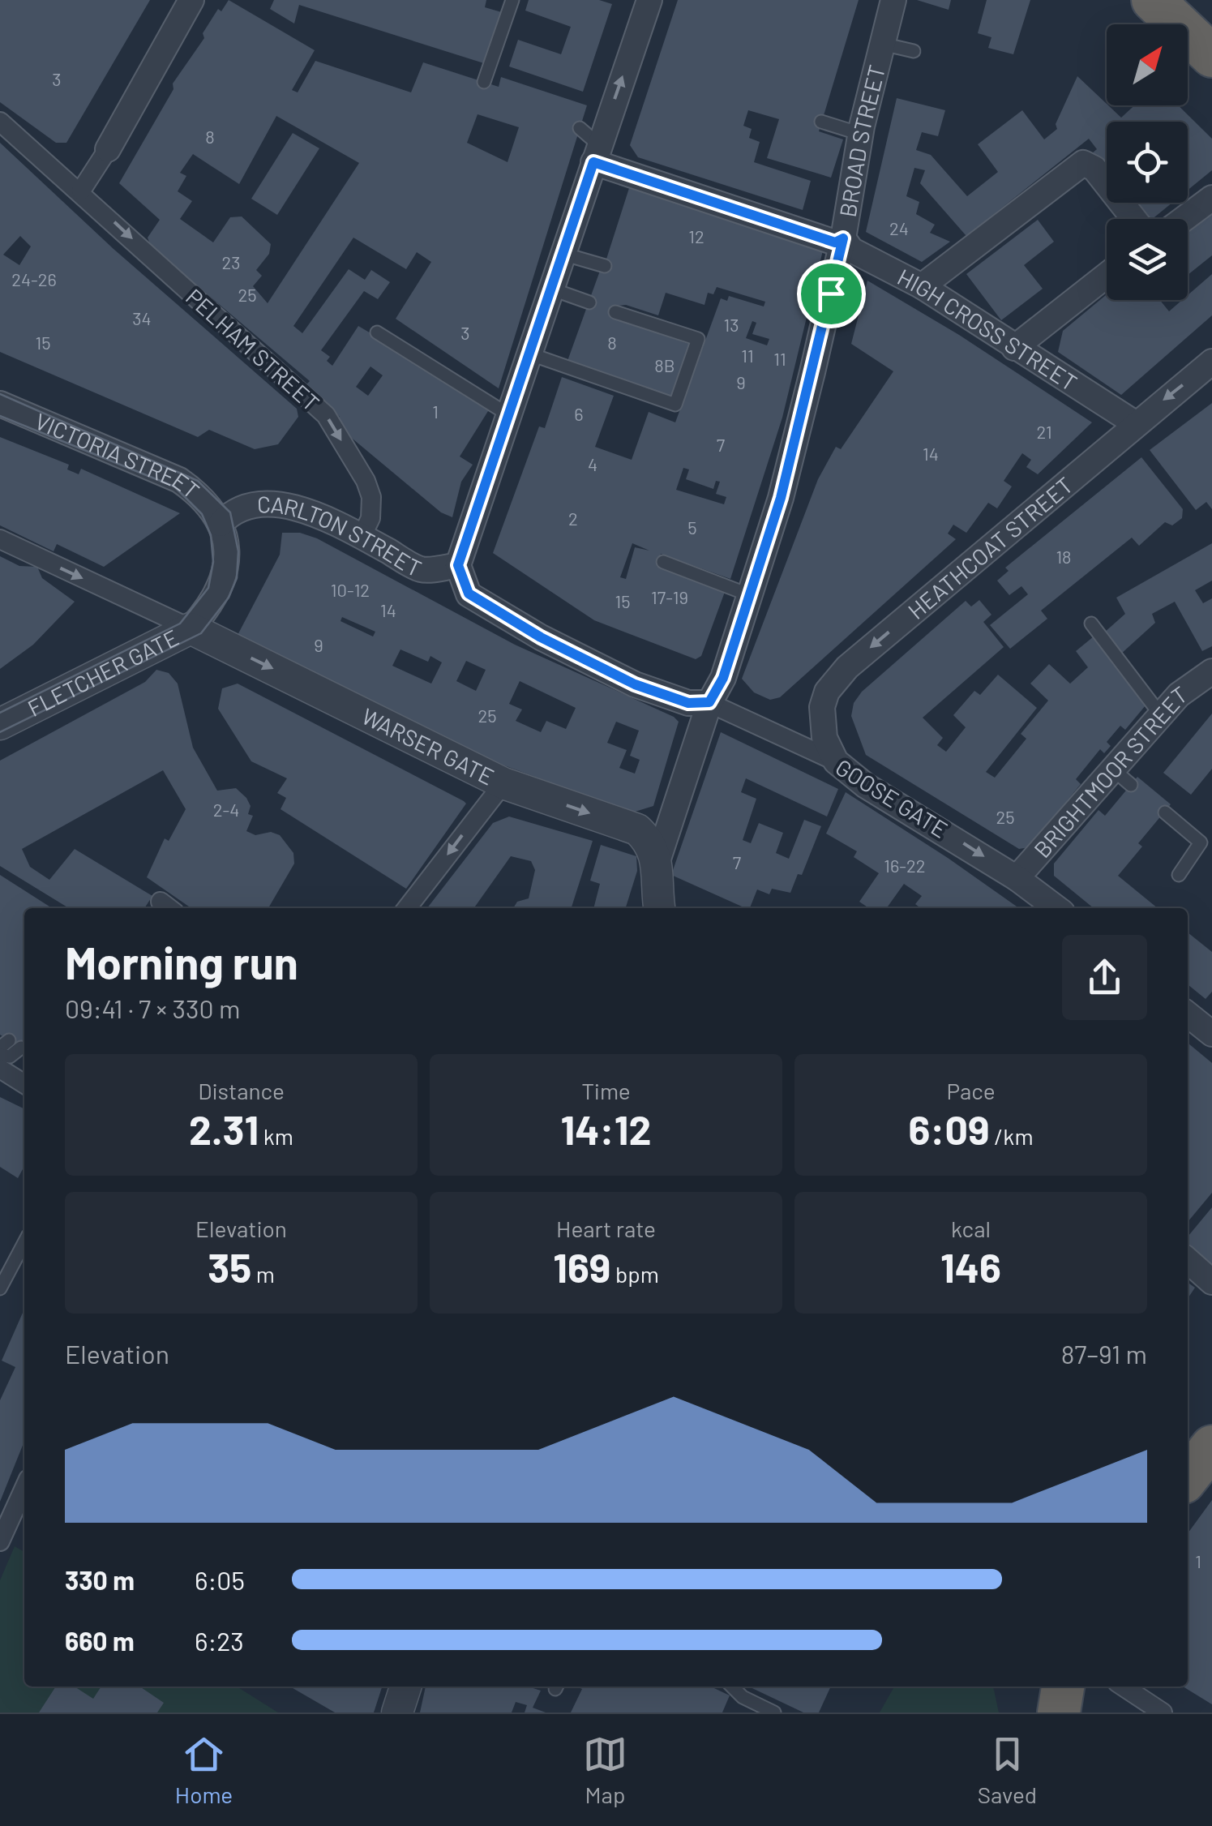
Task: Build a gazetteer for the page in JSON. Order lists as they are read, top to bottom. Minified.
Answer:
{"streets":{"street":["BROAD STREET","HIGH CROSS STREET","PELHAM STREET","VICTORIA STREET","CARLTON STREET","HEATHCOAT STREET","FLETCHER GATE","WARSER GATE","BRIGHTMOOR STREET","GOOSE GATE"]},"crossings":[["BROAD STREET","HIGH CROSS STREET"],["BROAD STREET","CARLTON STREET"],["BROAD STREET","WARSER GATE"],["BROAD STREET","GOOSE GATE"],["HIGH CROSS STREET","HEATHCOAT STREET"],["PELHAM STREET","CARLTON STREET"],["VICTORIA STREET","CARLTON STREET"],["VICTORIA STREET","FLETCHER GATE"],["CARLTON STREET","FLETCHER GATE"],["CARLTON STREET","GOOSE GATE"],["HEATHCOAT STREET","GOOSE GATE"],["FLETCHER GATE","WARSER GATE"],["BRIGHTMOOR STREET","GOOSE GATE"]],"one_way":["PELHAM STREET","HEATHCOAT STREET","WARSER GATE","GOOSE GATE"],"house_numbers":["3","8","24","12","23","24-26","25","34","13","3","15","8","11","11","8B","9","1","6","21","7","14","4","2","5","18","10-12","17-19","15","14","9","25","2-4","25","7","16-22","1"],"north":"top right","page":{"heading":["Morning run","09:41 · 7 × 330 m"],"stats":[["Distance","2.31 km"],["Time","14:12"],["Pace","6:09 /km"],["Elevation","35 m"],["Heart rate","169 bpm"],["kcal","146"]],"chart":["Elevation","87–91 m"],"list":[{"name":"330 m","note":"6:05"},{"name":"660 m","note":"6:23"}],"tabs":["Home","Map","Saved"]}}
